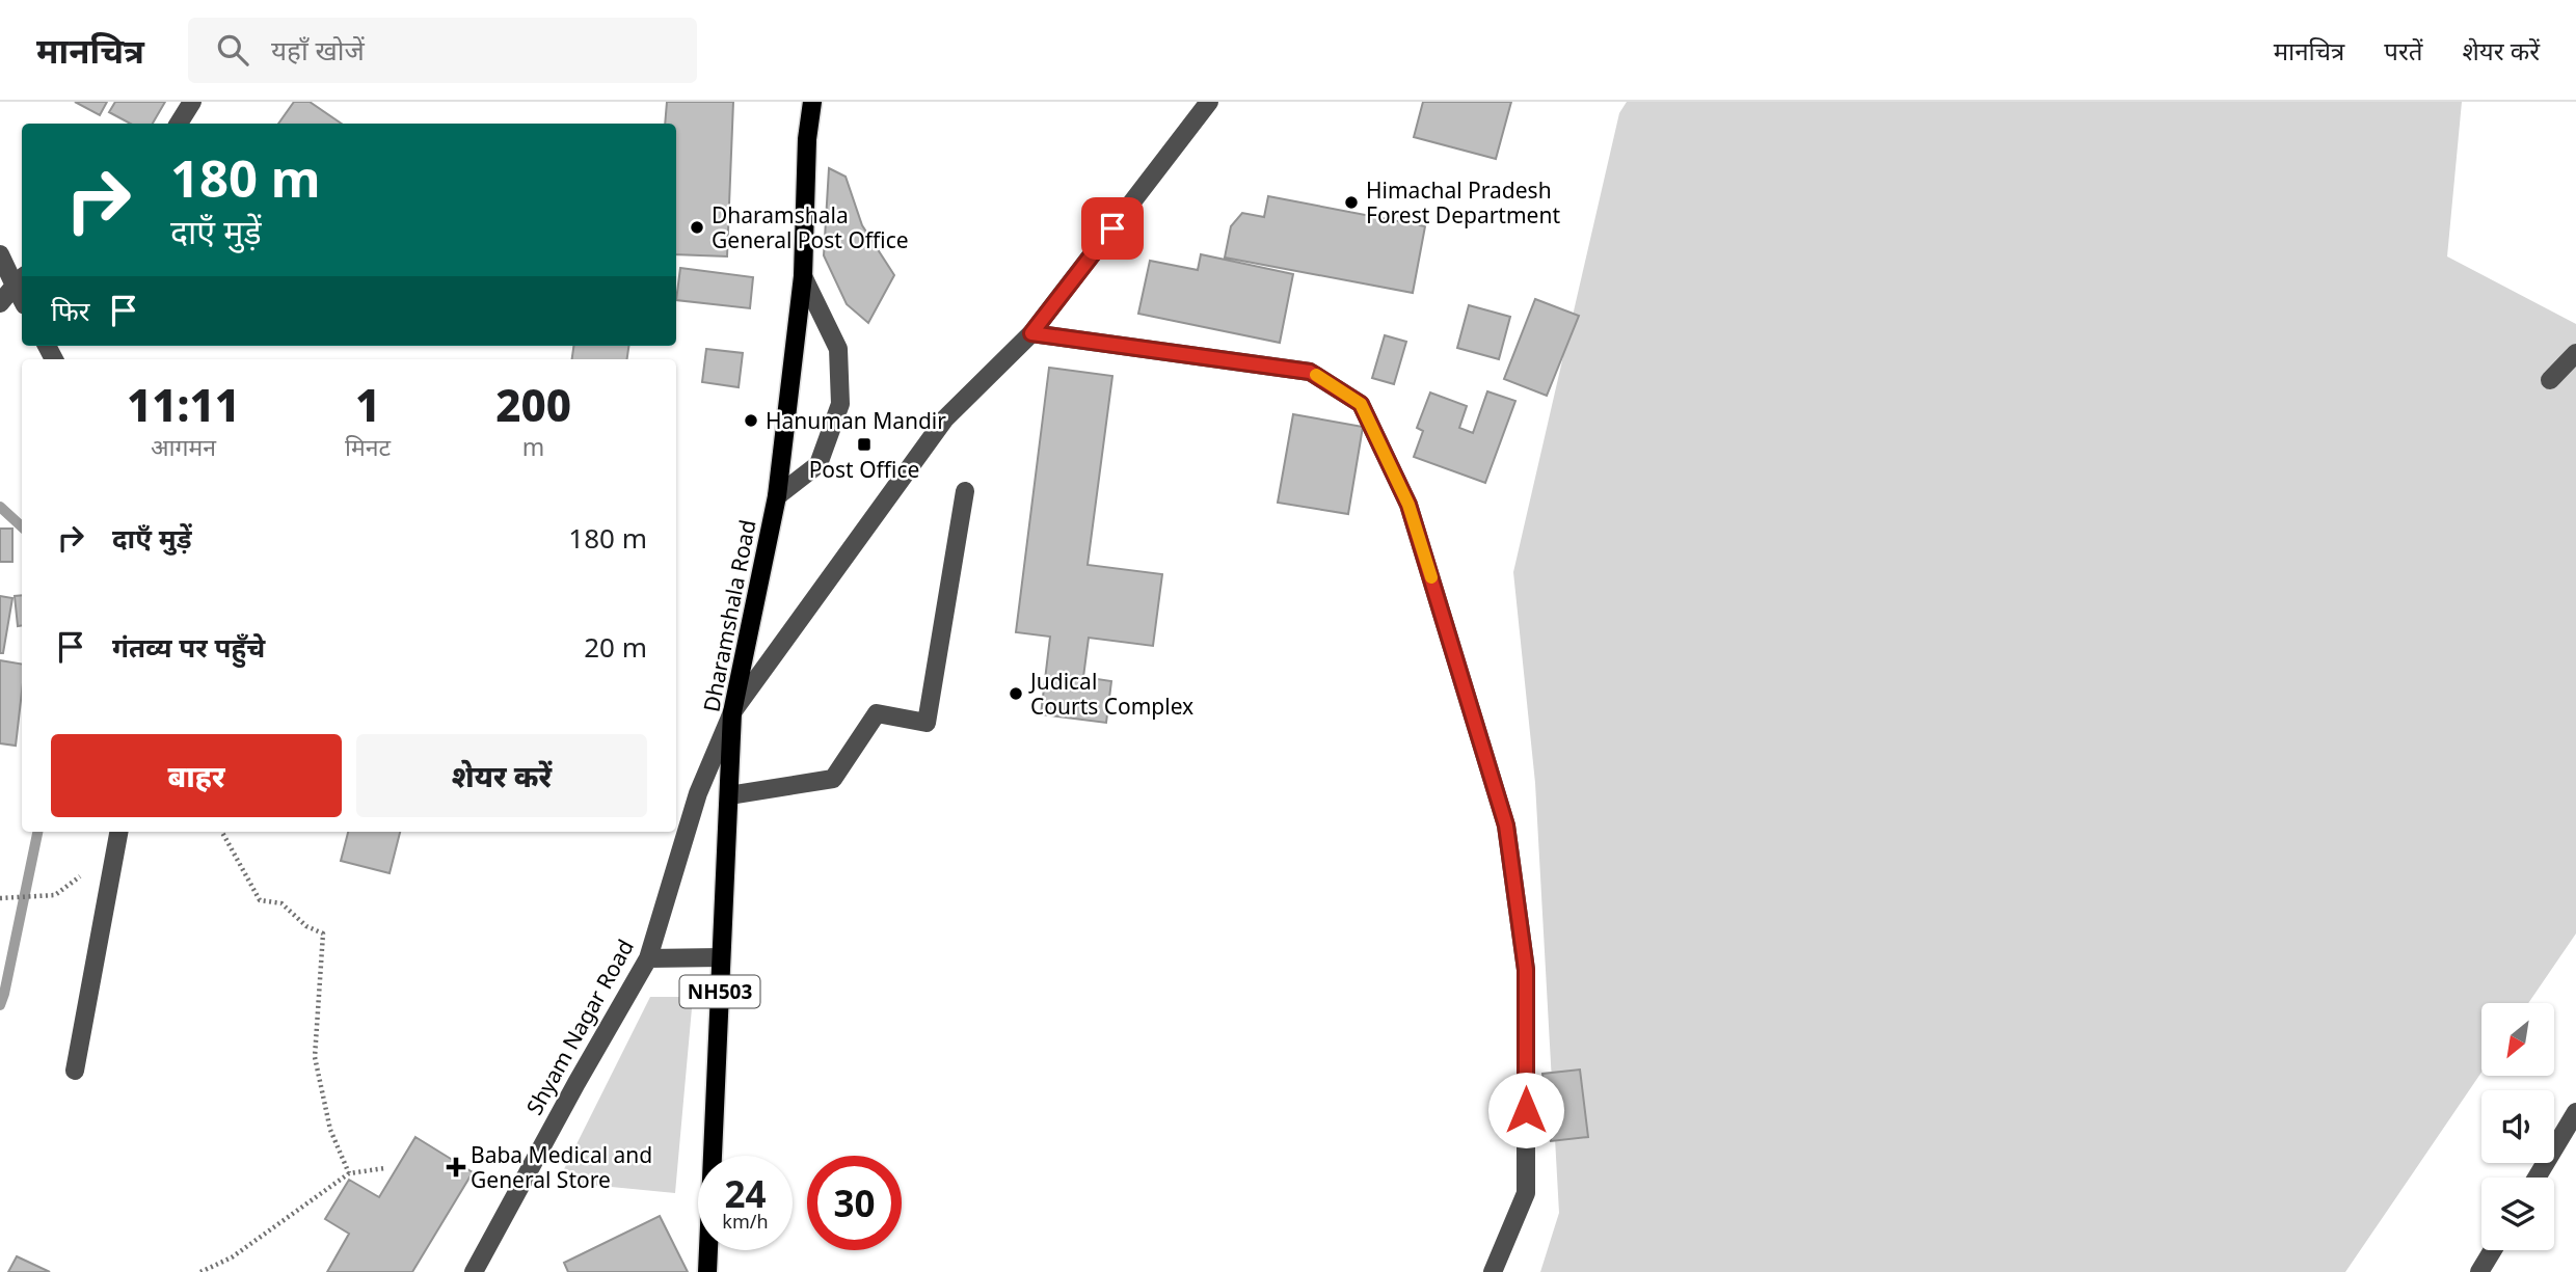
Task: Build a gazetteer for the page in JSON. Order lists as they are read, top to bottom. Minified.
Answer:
{"streets":{"main road":["Dharamshala Road","NH503"],"street":["Shyam Nagar Road"]},"crossings":[["Dharamshala Road","Shyam Nagar Road"]],"places":{"other":["Himachal Pradesh Forest Department","Dharamshala General Post Office","Hanuman Mandir","Judical Courts Complex"],"transit":["Post Office"],"health":["Baba Medical and General Store"]},"north":"bottom left","page":{"header":"मानचित्र","search":"यहाँ खोजें","nav":["मानचित्र","परतें","शेयर करें"],"turn":["180 m","दाएँ मुड़ें"],"then":"फिर","eta":["11:11","आगमन","1","मिनट","200","m"],"list":[{"name":"दाएँ मुड़ें","value":"180 m"},{"name":"गंतव्य पर पहुँचे","value":"20 m"}],"buttons":["बाहर","शेयर करें"],"speed":"24 km/h","limit":"30"}}
